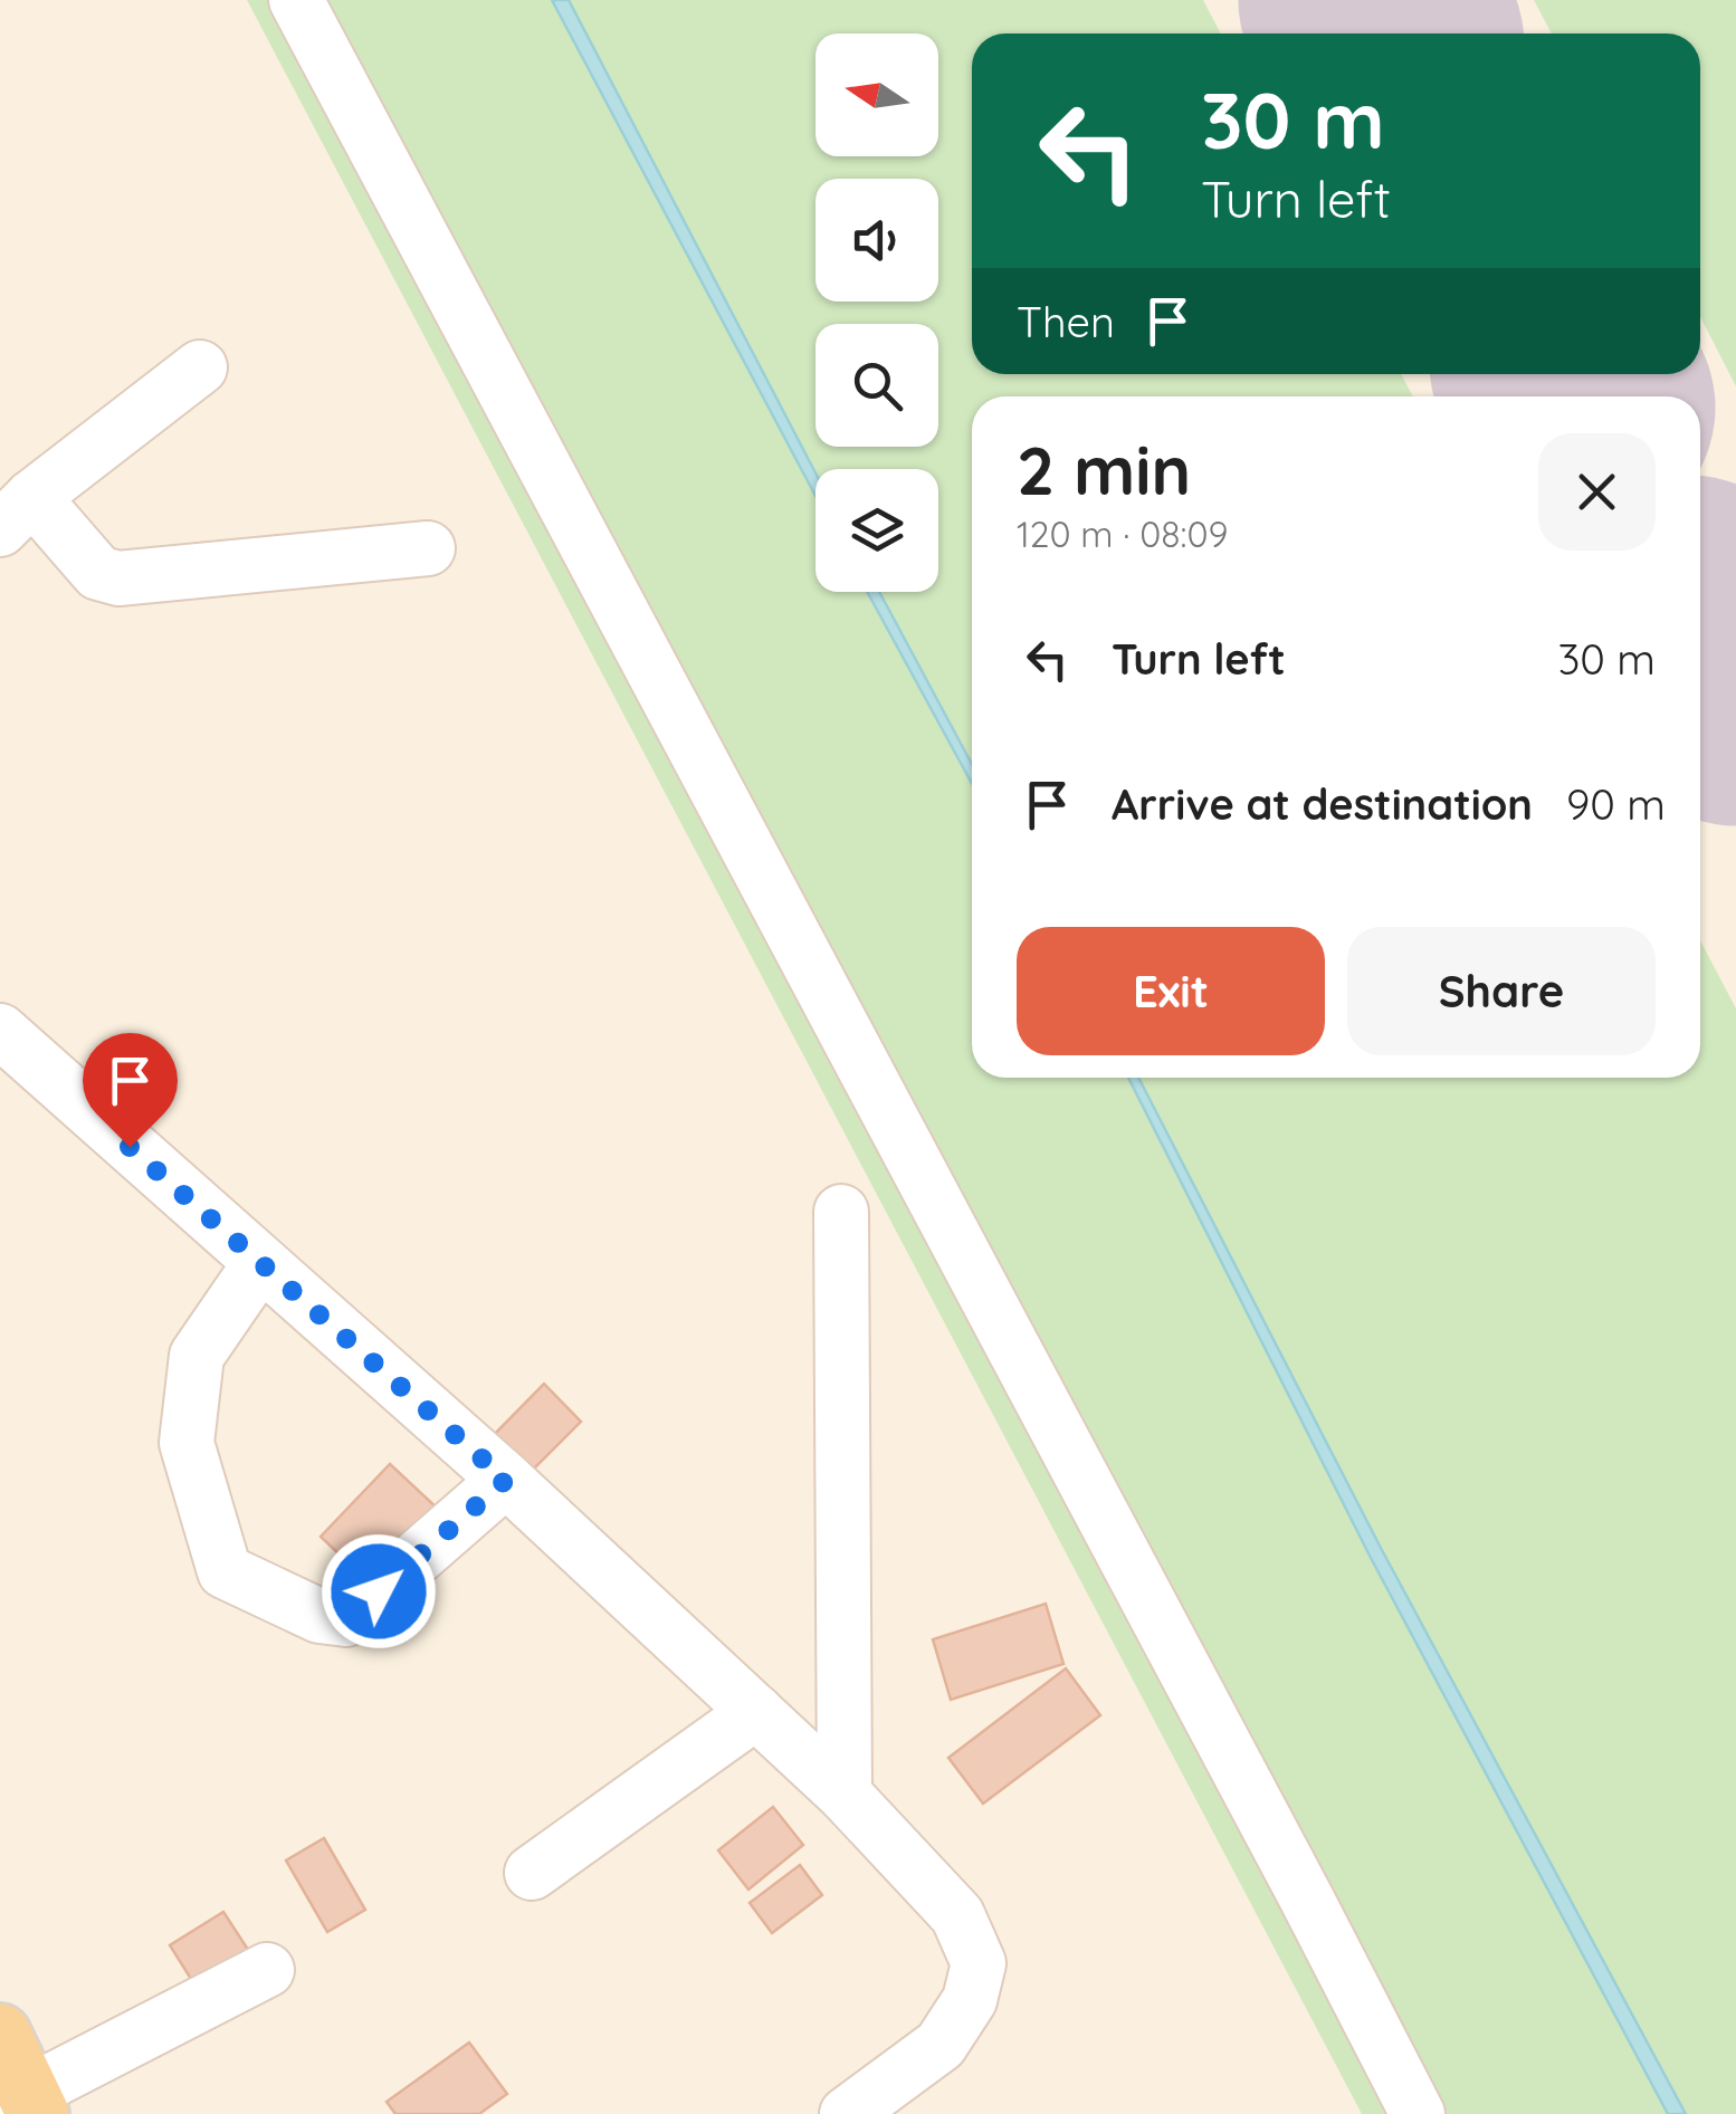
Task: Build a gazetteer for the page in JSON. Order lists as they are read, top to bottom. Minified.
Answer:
{"north":"left","page":{"turn":["30 m","Turn left"],"then":"Then","heading":["2 min","120 m · 08:09"],"list":[{"name":"Turn left","value":"30 m"},{"name":"Arrive at destination","value":"90 m"}],"buttons":["Exit","Share"]}}
